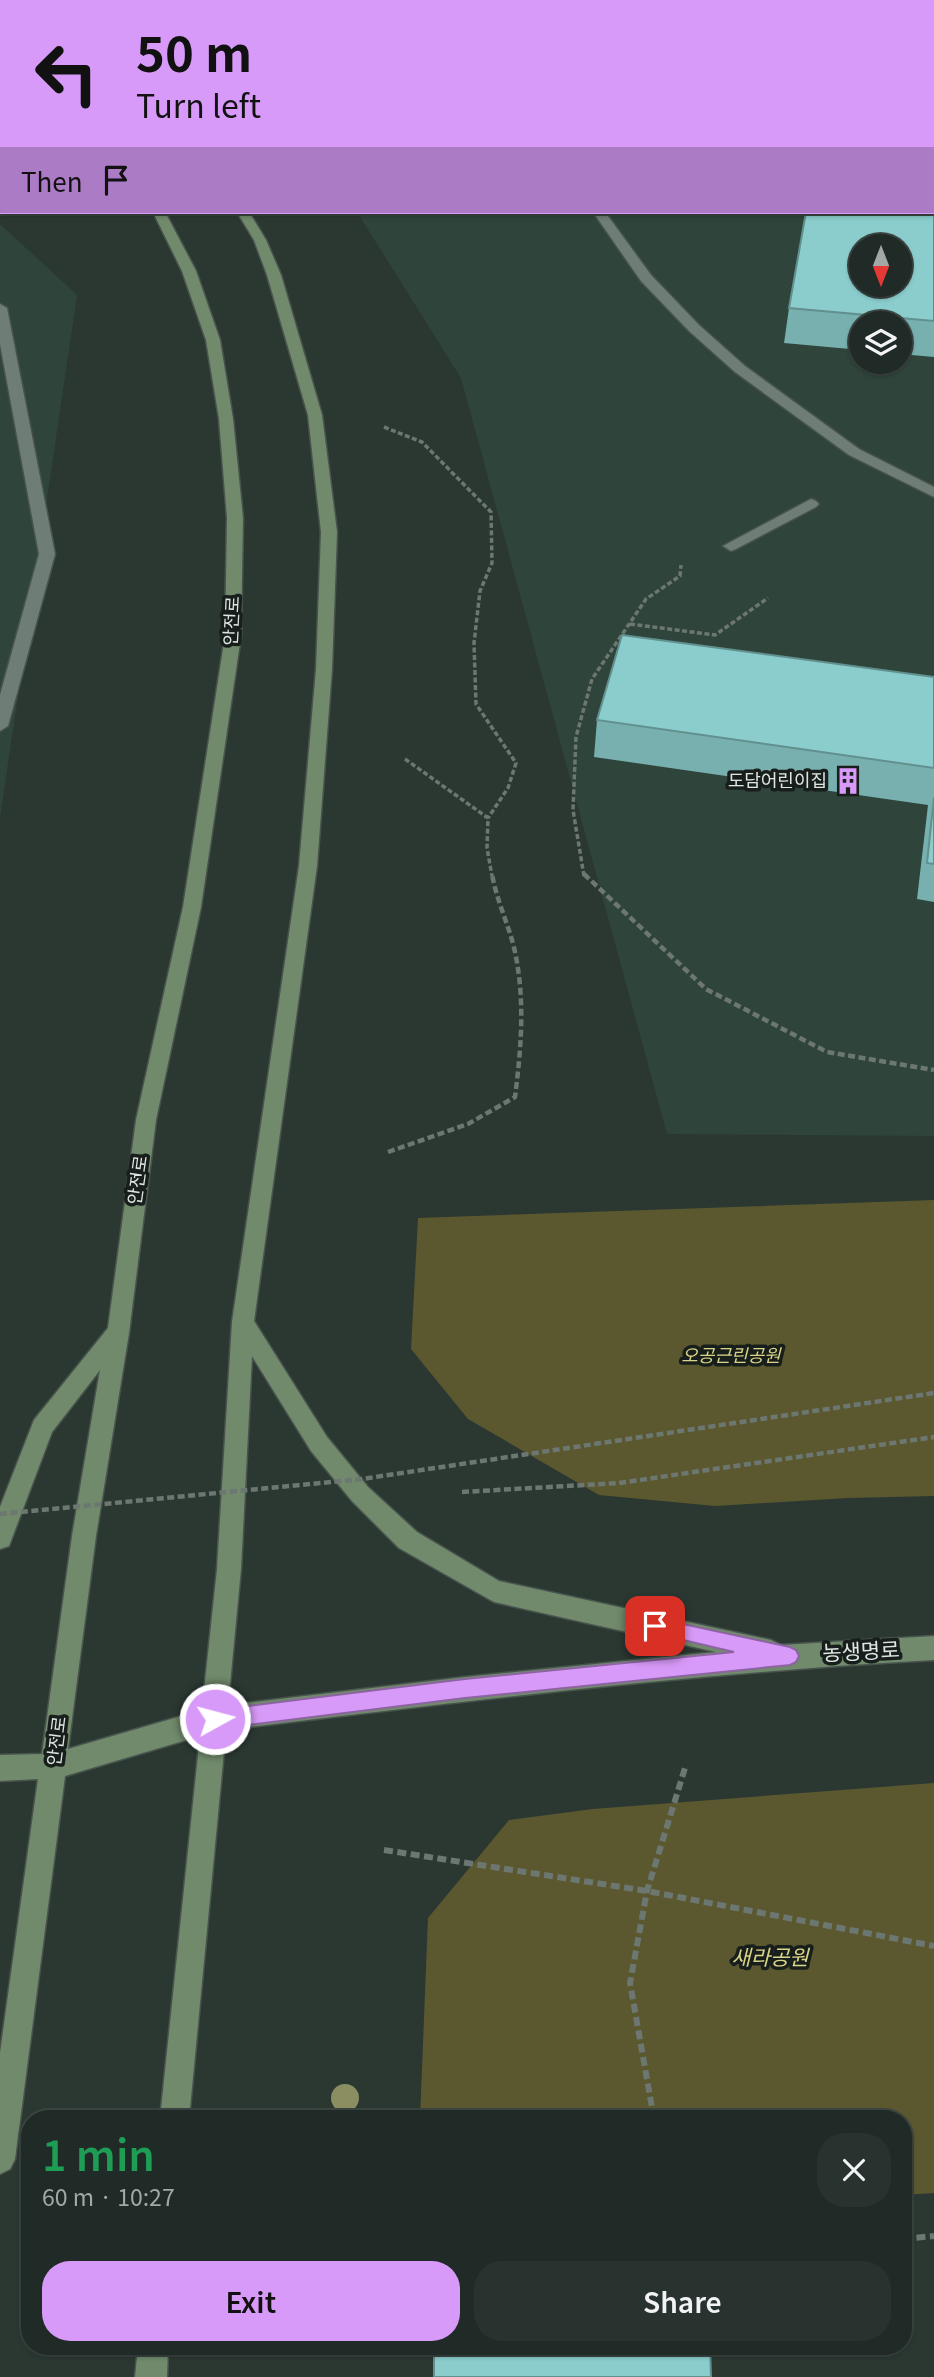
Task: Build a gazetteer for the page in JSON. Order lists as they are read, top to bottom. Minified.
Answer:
{"streets":{"street":["안전로","농생명로"]},"crossings":[["안전로","농생명로"]],"parks":["오공근린공원","새라공원"],"places":{"building":["도담어린이집"]},"north":"bottom","page":{"turn":["50 m","Turn left"],"then":"Then","heading":["1 min","60 m · 10:27"],"buttons":["Exit","Share"]}}
